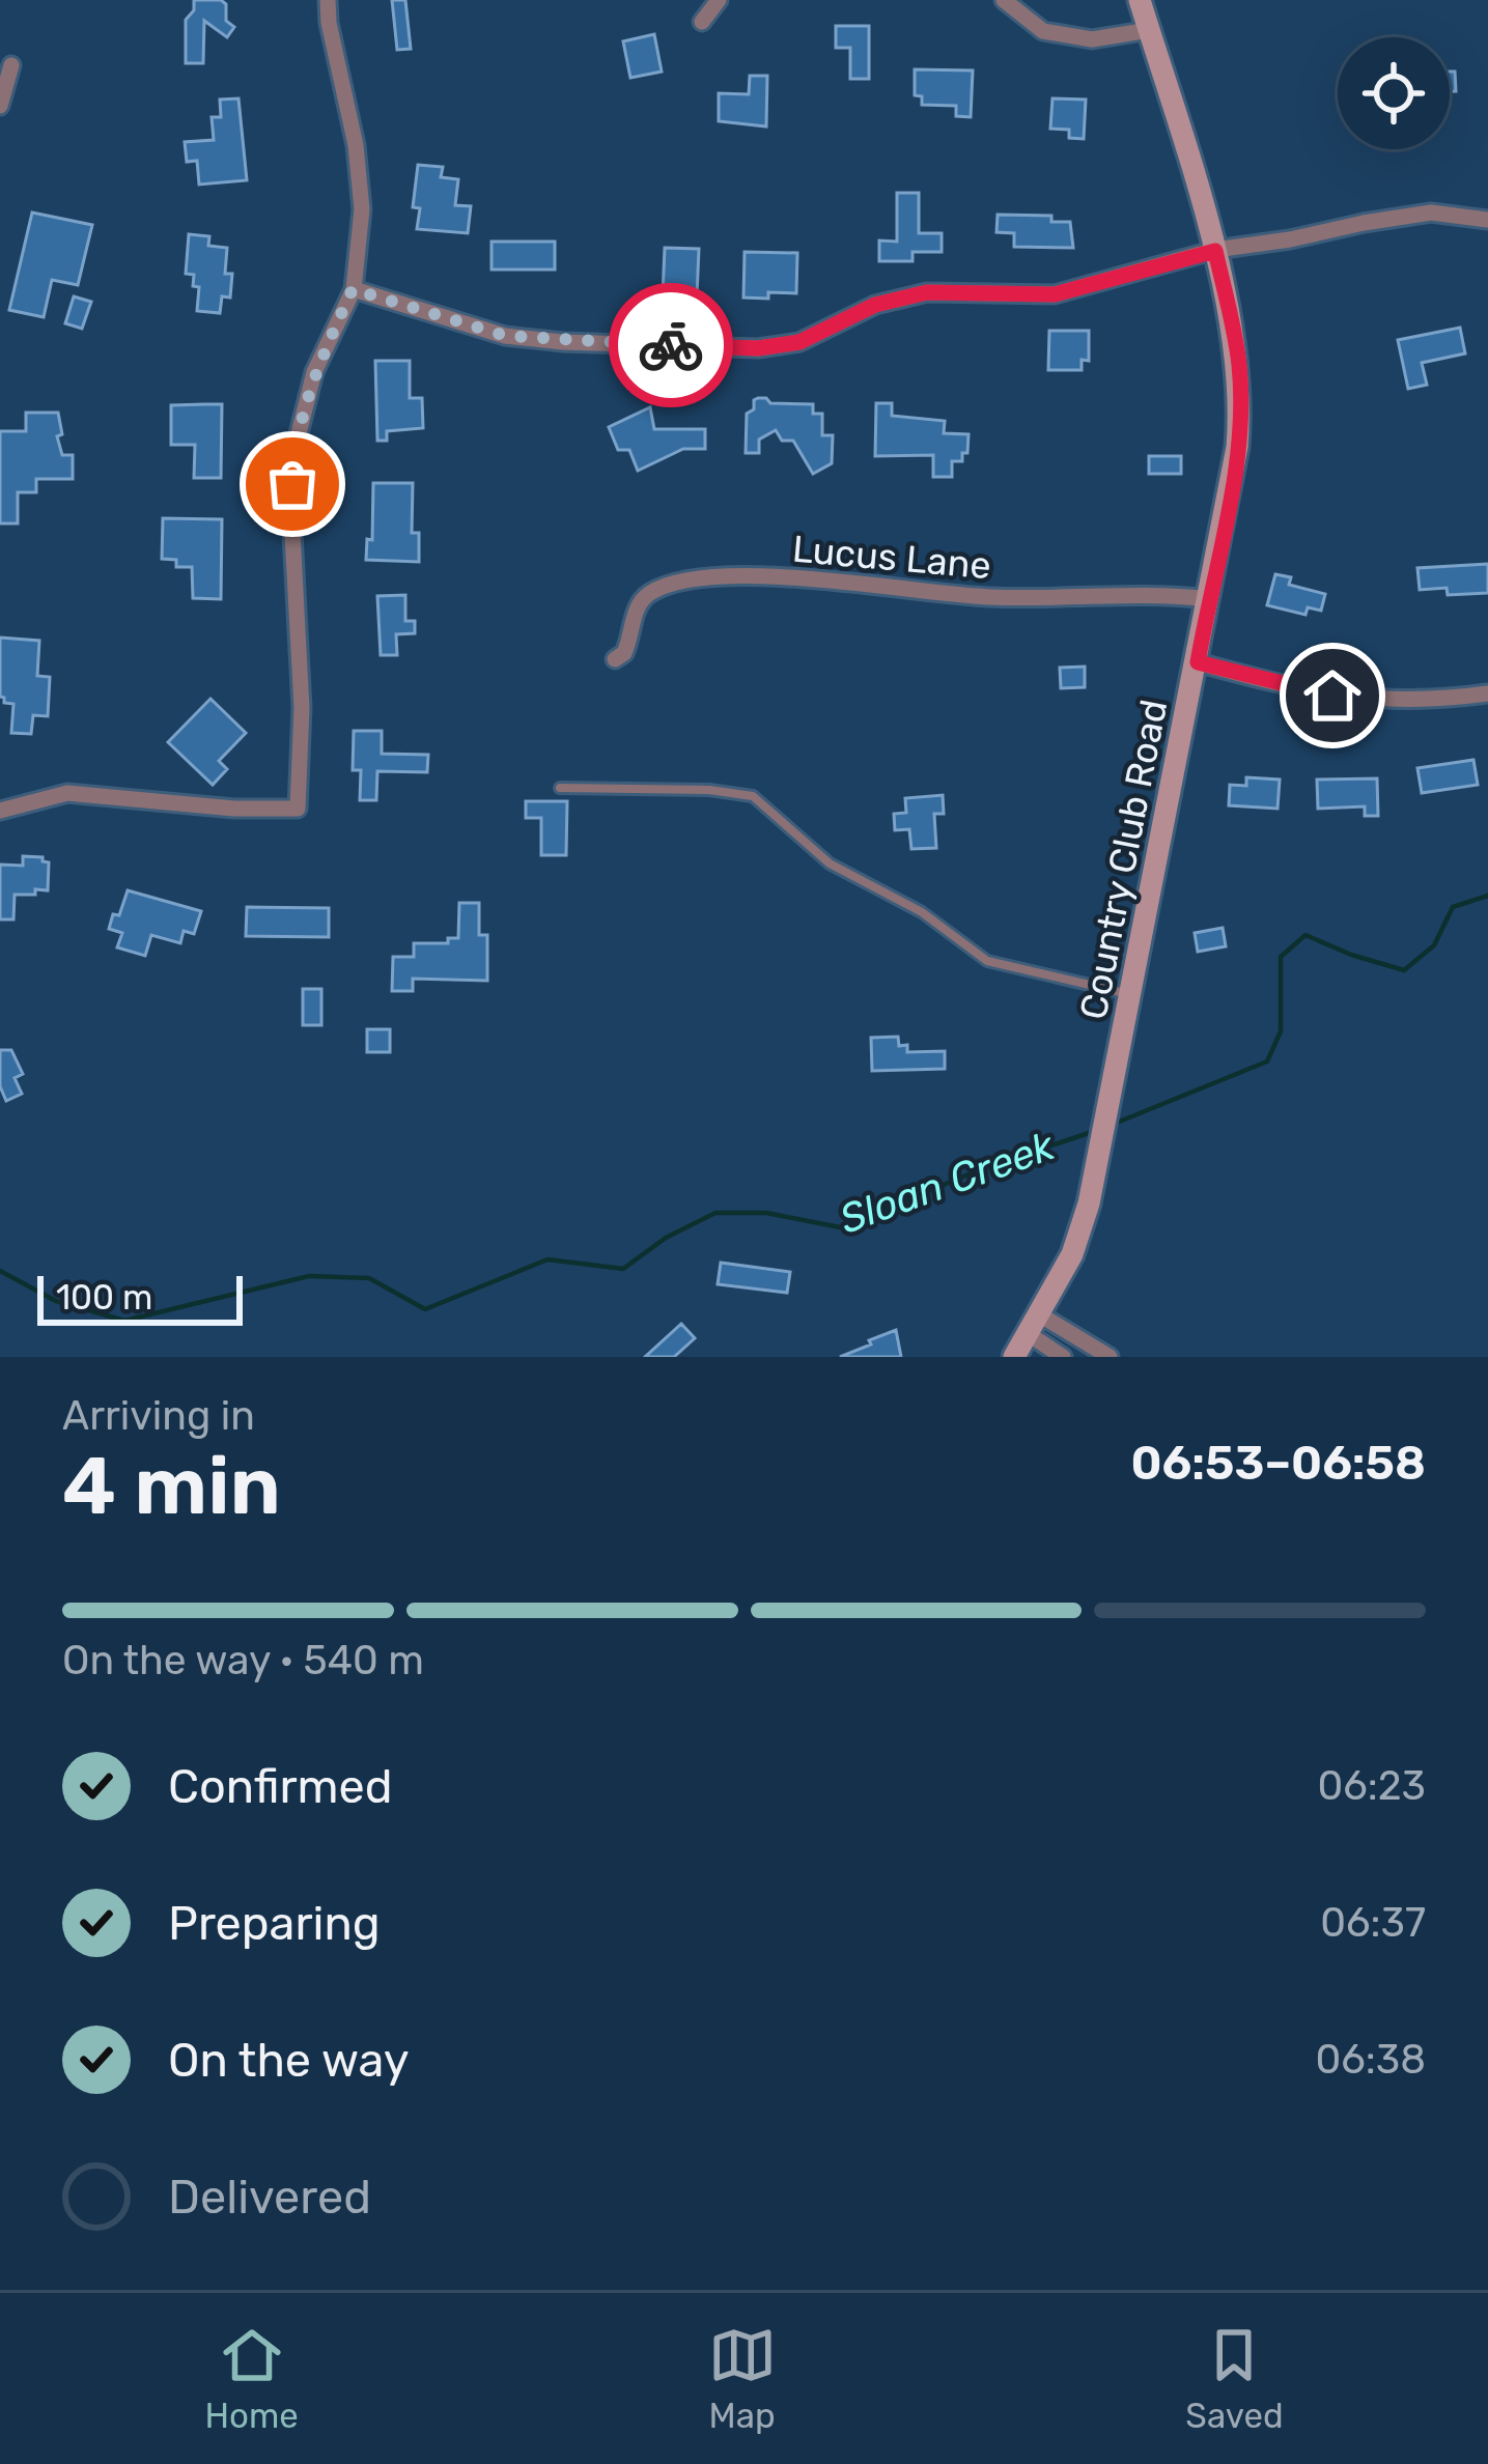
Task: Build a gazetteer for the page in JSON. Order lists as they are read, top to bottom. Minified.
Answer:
{"streets":{"main road":["Country Club Road"],"street":["Lucus Lane"]},"crossings":[["Lucus Lane","Country Club Road"]],"water":["Sloan Creek"],"scale_bar":"100 m","page":{"scale":"100 m","heading":["4 min","Arriving in","06:53–06:58"],"bar":"On the way · 540 m","list":[["Confirmed","06:23"],["Preparing","06:37"],["On the way","06:38"],"Delivered"],"tabs":["Home","Map","Saved"]}}
